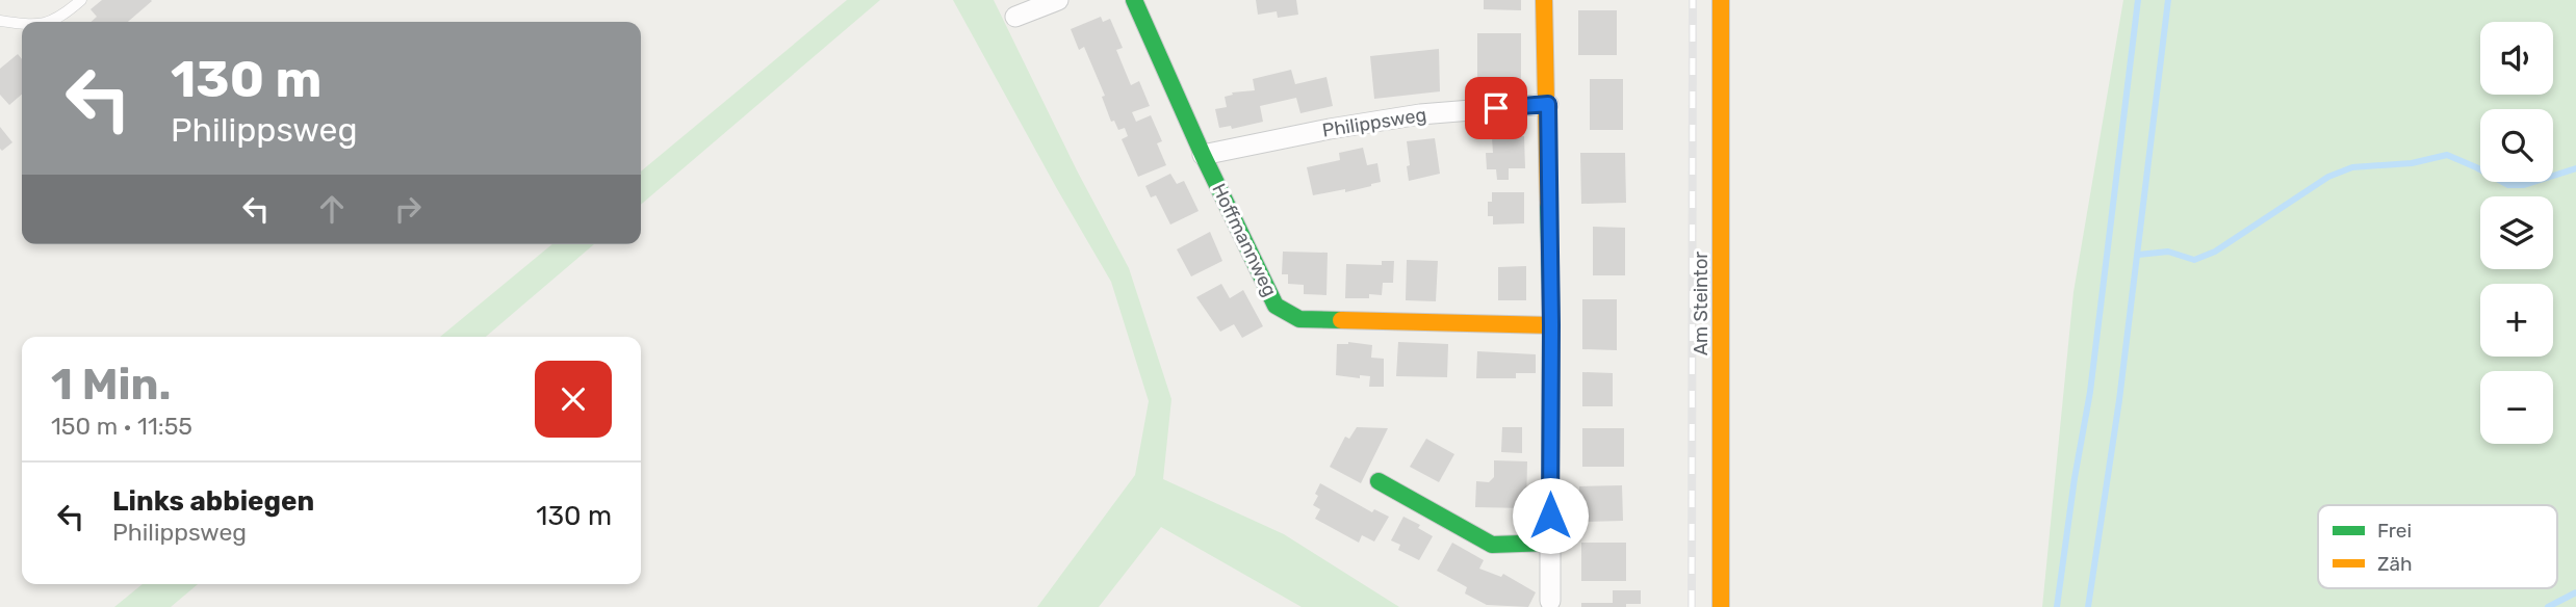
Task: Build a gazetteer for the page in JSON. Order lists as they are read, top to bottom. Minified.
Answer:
{"streets":{"street":["Philippsweg","Hoffmannweg","Am Steintor"]},"crossings":[["Philippsweg","Hoffmannweg"]],"legend":["Frei","Zäh"],"page":{"map_buttons":["+","−"],"turn":["130 m","Philippsweg"],"heading":["1 Min.","150 m · 11:55"],"list":[{"name":"Links abbiegen","note":"Philippsweg","value":"130 m"}]}}
